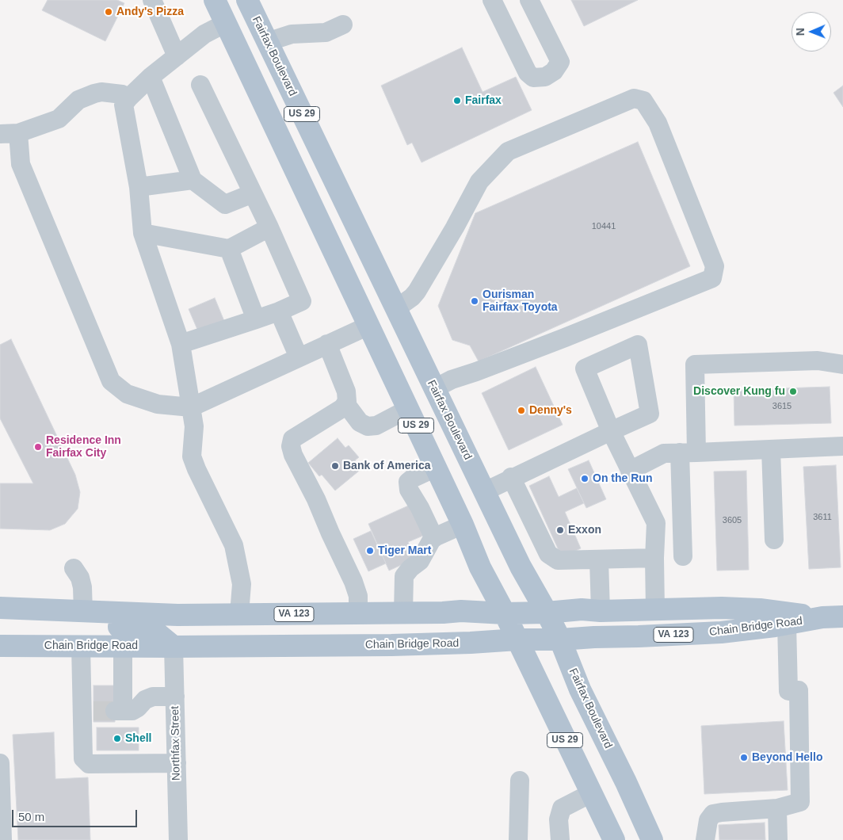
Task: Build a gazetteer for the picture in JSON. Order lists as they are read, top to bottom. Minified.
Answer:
{"streets":{"main road":["Fairfax Boulevard","US 29","VA 123","Chain Bridge Road"],"street":["Northfax Street"]},"crossings":[["Fairfax Boulevard","Chain Bridge Road"],["US 29","Chain Bridge Road"],["Chain Bridge Road","Northfax Street"]],"places":["Andy's Pizza","Fairfax","Ourisman Fairfax Toyota","Discover Kung fu","Denny's","Residence Inn Fairfax City","Bank of America","On the Run","Exxon","Tiger Mart","Shell","Beyond Hello"],"house_numbers":["10441","3615","3611","3605"],"scale_bar":"50 m","north":"left"}
